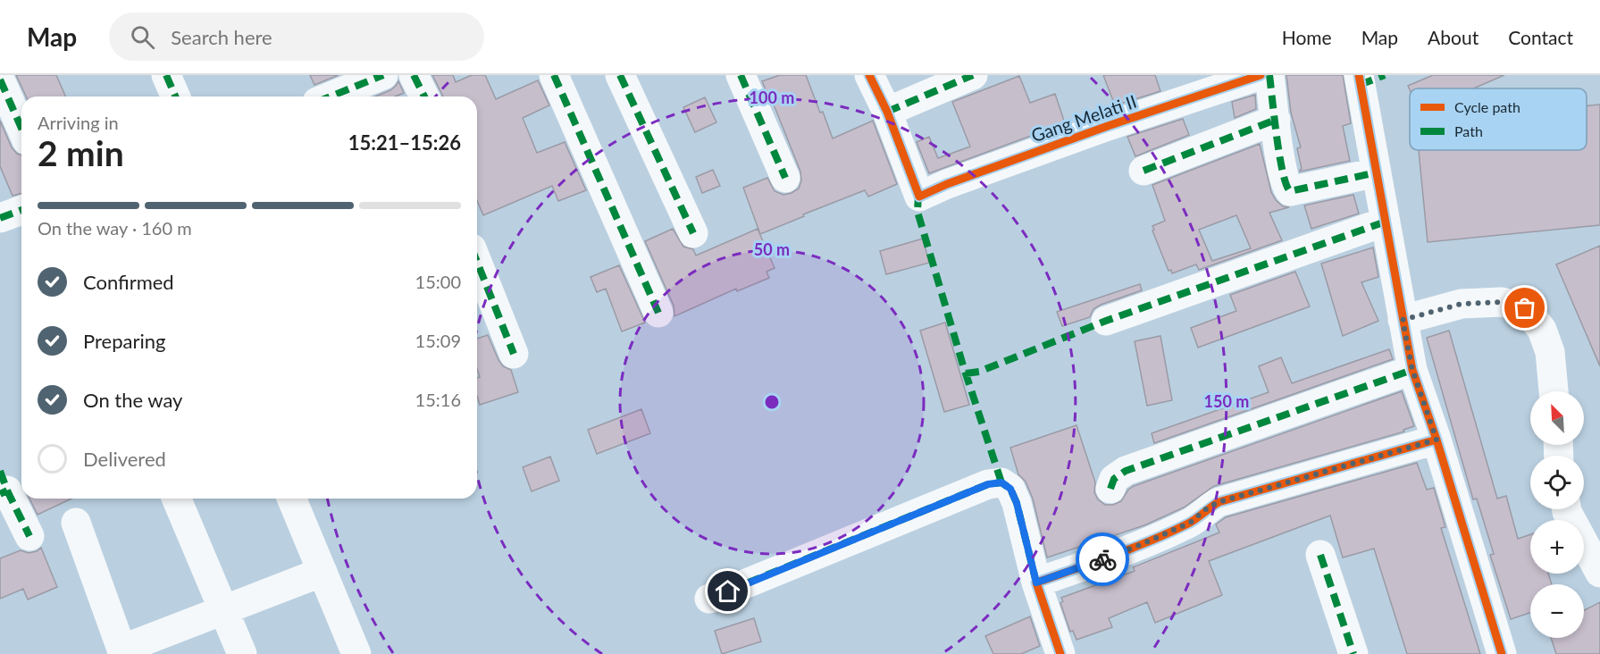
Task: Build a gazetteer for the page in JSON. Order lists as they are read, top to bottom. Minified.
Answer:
{"streets":{"street":["Gang Melati II"]},"legend":["Cycle path","Path"],"north":"top left","page":{"header":"Map","search":"Search here","nav":["Home","Map","About","Contact"],"heading":["2 min","Arriving in","15:21–15:26"],"bar":"On the way · 160 m","list":[["Confirmed","15:00"],["Preparing","15:09"],["On the way","15:16"],"Delivered"],"map_buttons":["+","−"]},"rings":["100 m","50 m","150 m"]}
